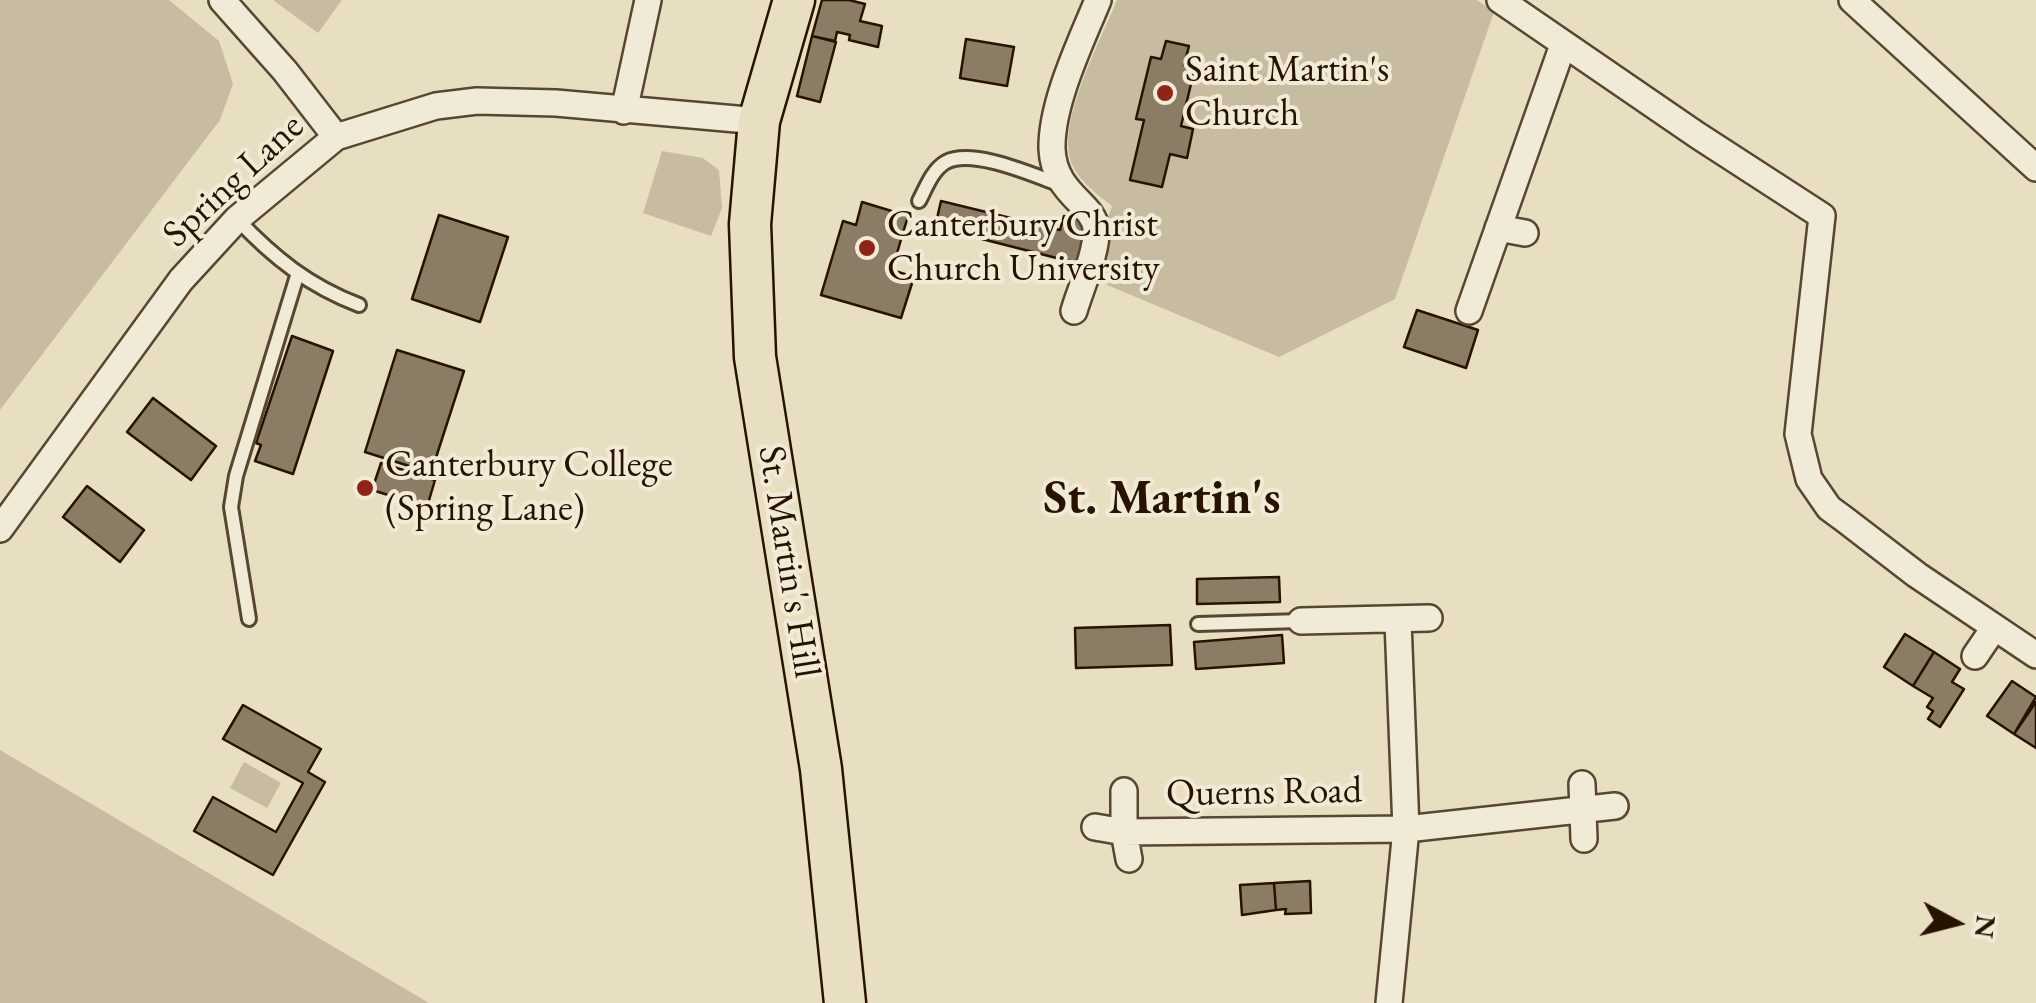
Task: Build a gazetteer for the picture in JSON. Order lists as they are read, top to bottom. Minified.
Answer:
{"streets":{"main road":["St. Martin's Hill"],"street":["Spring Lane","Querns Road"]},"crossings":[["Spring Lane","St. Martin's Hill"]],"districts":["St. Martin's"],"places":["Saint Martin's Church","Canterbury Christ Church University","Canterbury College (Spring Lane)"],"north":"right"}
